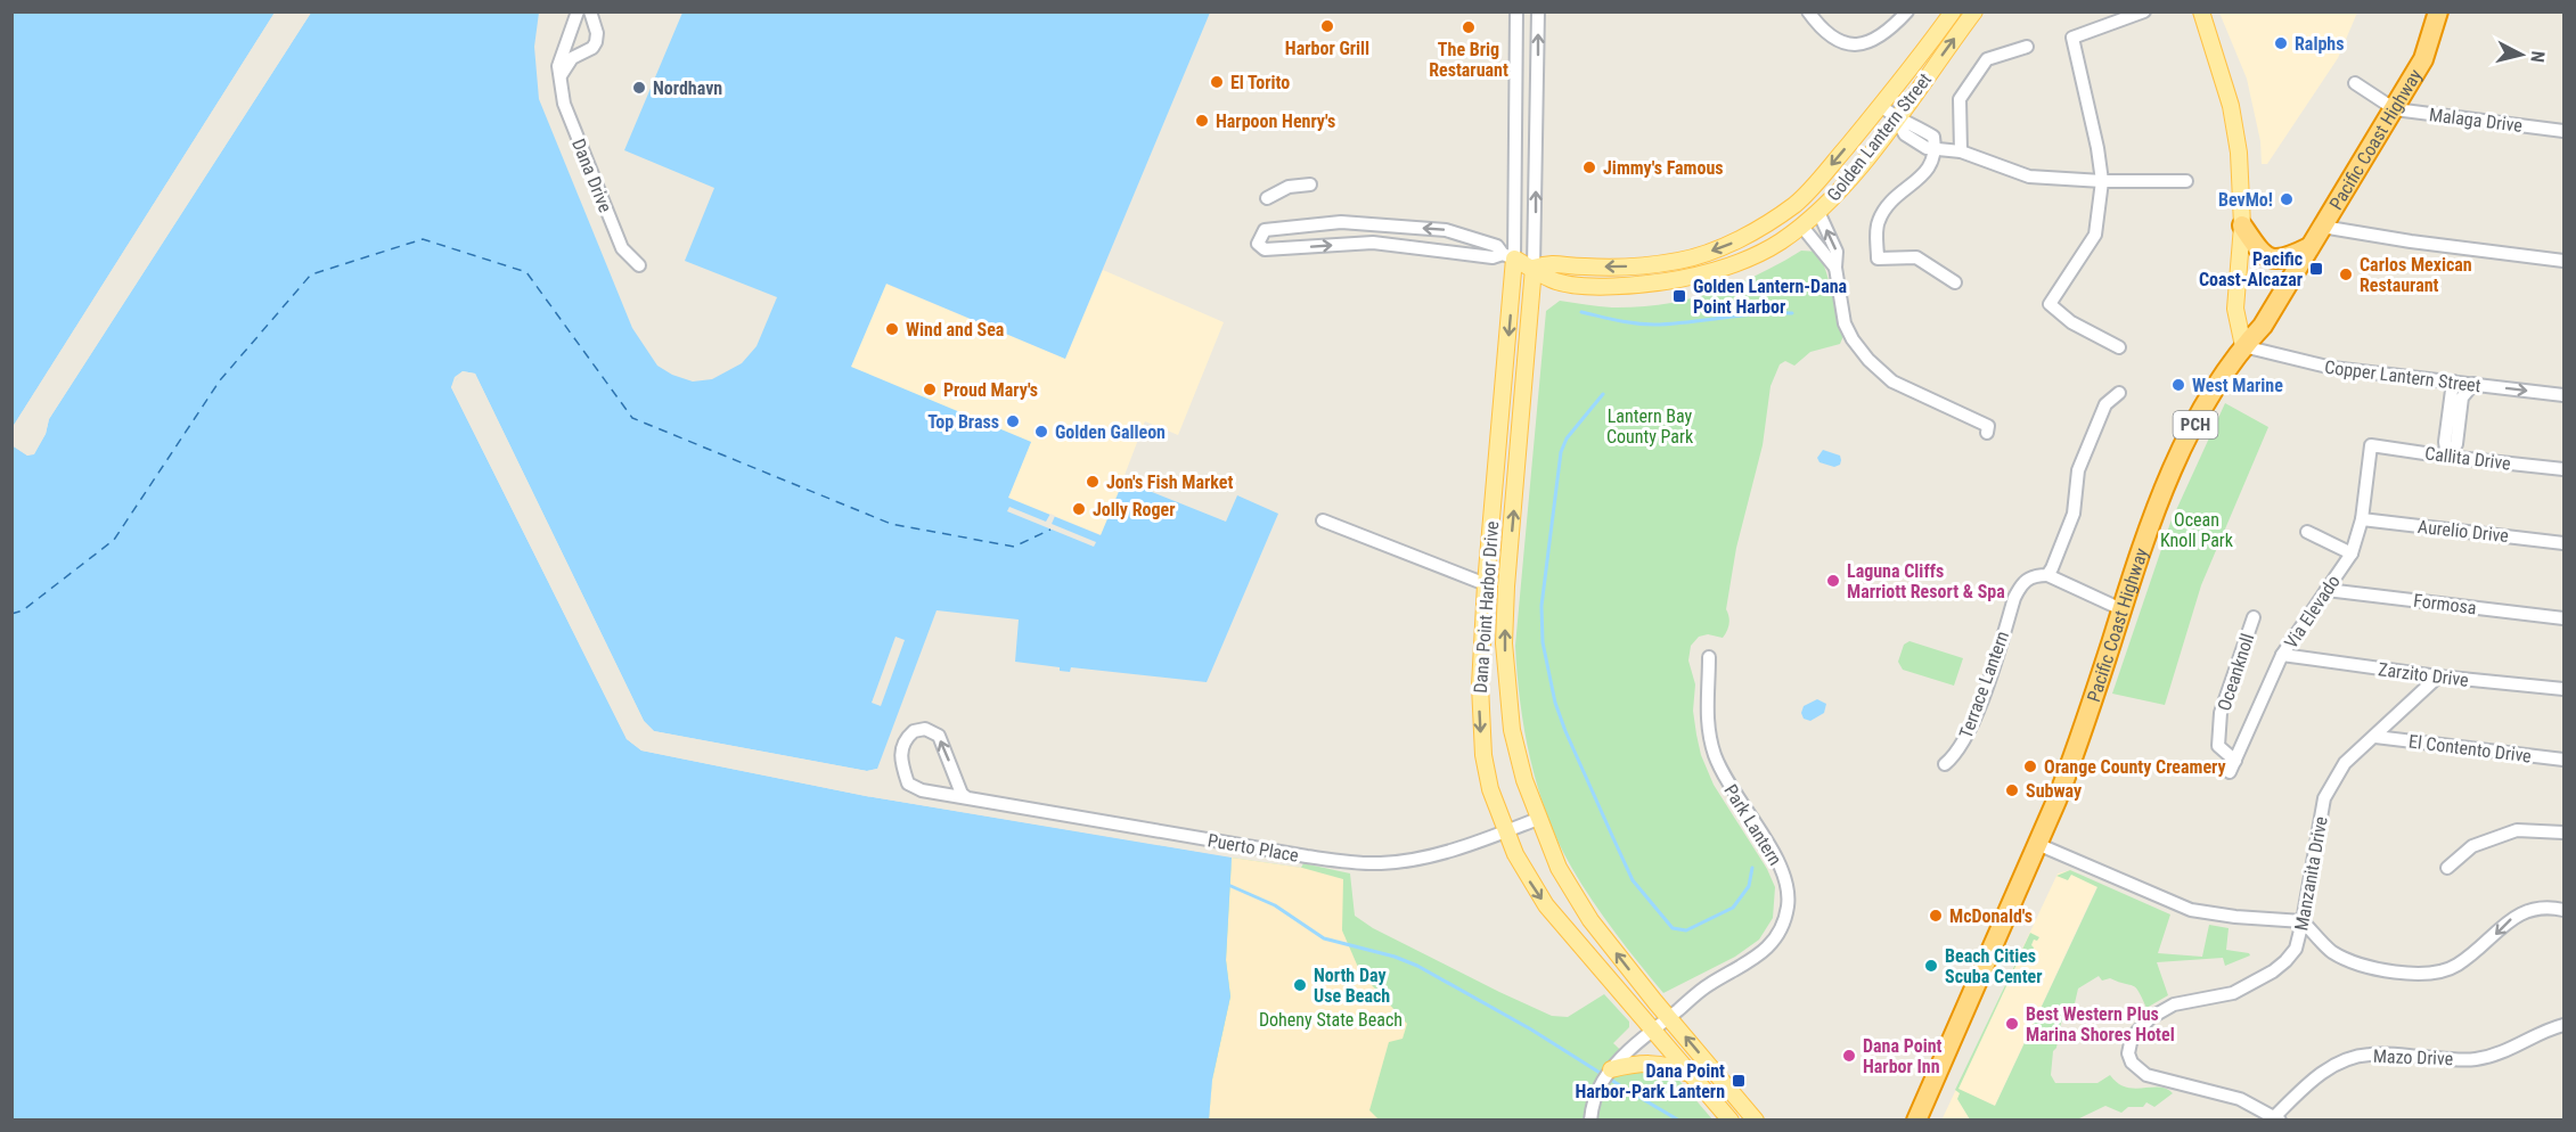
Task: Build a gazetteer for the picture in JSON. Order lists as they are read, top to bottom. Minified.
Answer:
{"streets":{"highway":["Pacific Coast Highway","PCH"],"main road":["Golden Lantern Street","Dana Point Harbor Drive"],"street":["Malaga Drive","Dana Drive","Copper Lantern Street","Callita Drive","Aurelio Drive","Formosa","Via Elevado","Oceanknoll","Zarzito Drive","Terrace Lantern","El Contento Drive","Park Lantern","Puerto Place","Manzanita Drive","Mazo Drive"]},"crossings":[["Malaga Drive","Pacific Coast Highway"],["Golden Lantern Street","Dana Point Harbor Drive"],["Pacific Coast Highway","Copper Lantern Street"],["Callita Drive","Via Elevado"],["Aurelio Drive","Via Elevado"],["Formosa","Via Elevado"],["Dana Point Harbor Drive","Park Lantern"],["Dana Point Harbor Drive","Puerto Place"],["Via Elevado","Oceanknoll"],["Via Elevado","Zarzito Drive"],["Zarzito Drive","Manzanita Drive"],["El Contento Drive","Manzanita Drive"],["Manzanita Drive","Mazo Drive"]],"parks":["Lantern Bay County Park","Ocean Knoll Park","Doheny State Beach"],"places":{"other":["Harbor Grill","The Brig Restaruant","Ralphs","El Torito","Nordhavn","Harpoon Henry's","Jimmy's Famous","BevMo!","Carlos Mexican Restaurant","Wind and Sea","West Marine","Proud Mary's","Top Brass","Golden Galleon","Jon's Fish Market","Jolly Roger","Laguna Cliffs Marriott Resort & Spa","Orange County Creamery","Subway","McDonald's","Beach Cities Scuba Center","North Day Use Beach","Best Western Plus Marina Shores Hotel","Dana Point Harbor Inn"],"transit":["Pacific Coast-Alcazar","Golden Lantern-Dana Point Harbor","Dana Point Harbor-Park Lantern"]},"north":"right"}
